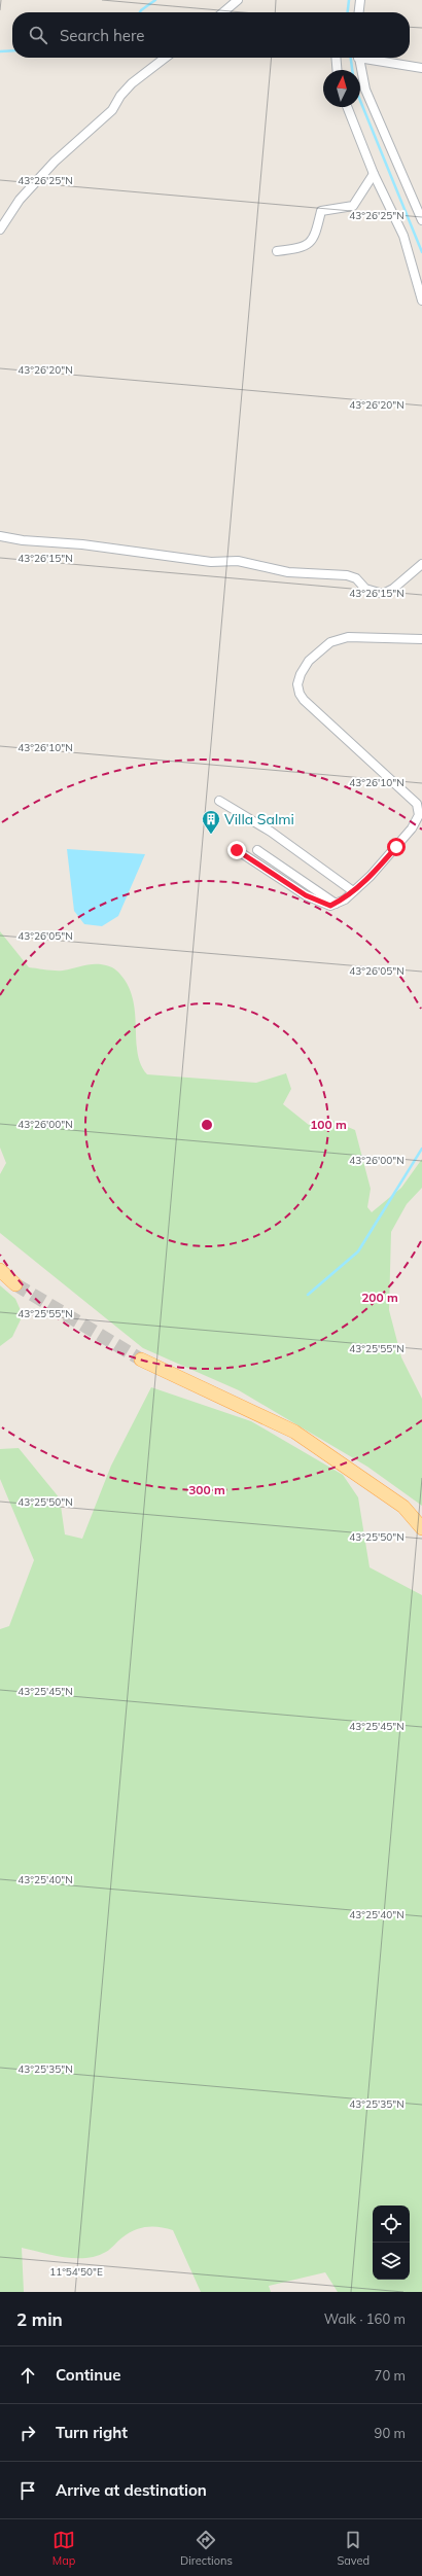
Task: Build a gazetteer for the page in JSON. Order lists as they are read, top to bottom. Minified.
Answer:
{"places":{"building":["Villa Salmi"]},"north":"top","page":{"search":"Search here","heading":["2 min","Walk · 160 m"],"list":[["Continue","70 m"],["Turn right","90 m"],"Arrive at destination"],"nav":["Map","Directions","Saved"]},"coordinates":["43°26'25\"N","43°26'20\"N","43°26'15\"N","43°26'10\"N","43°26'05\"N","43°26'00\"N","43°25'55\"N","43°25'50\"N","43°25'45\"N","43°25'40\"N","43°25'35\"N","11°54'50\"E"],"rings":["100 m","200 m","300 m"]}
